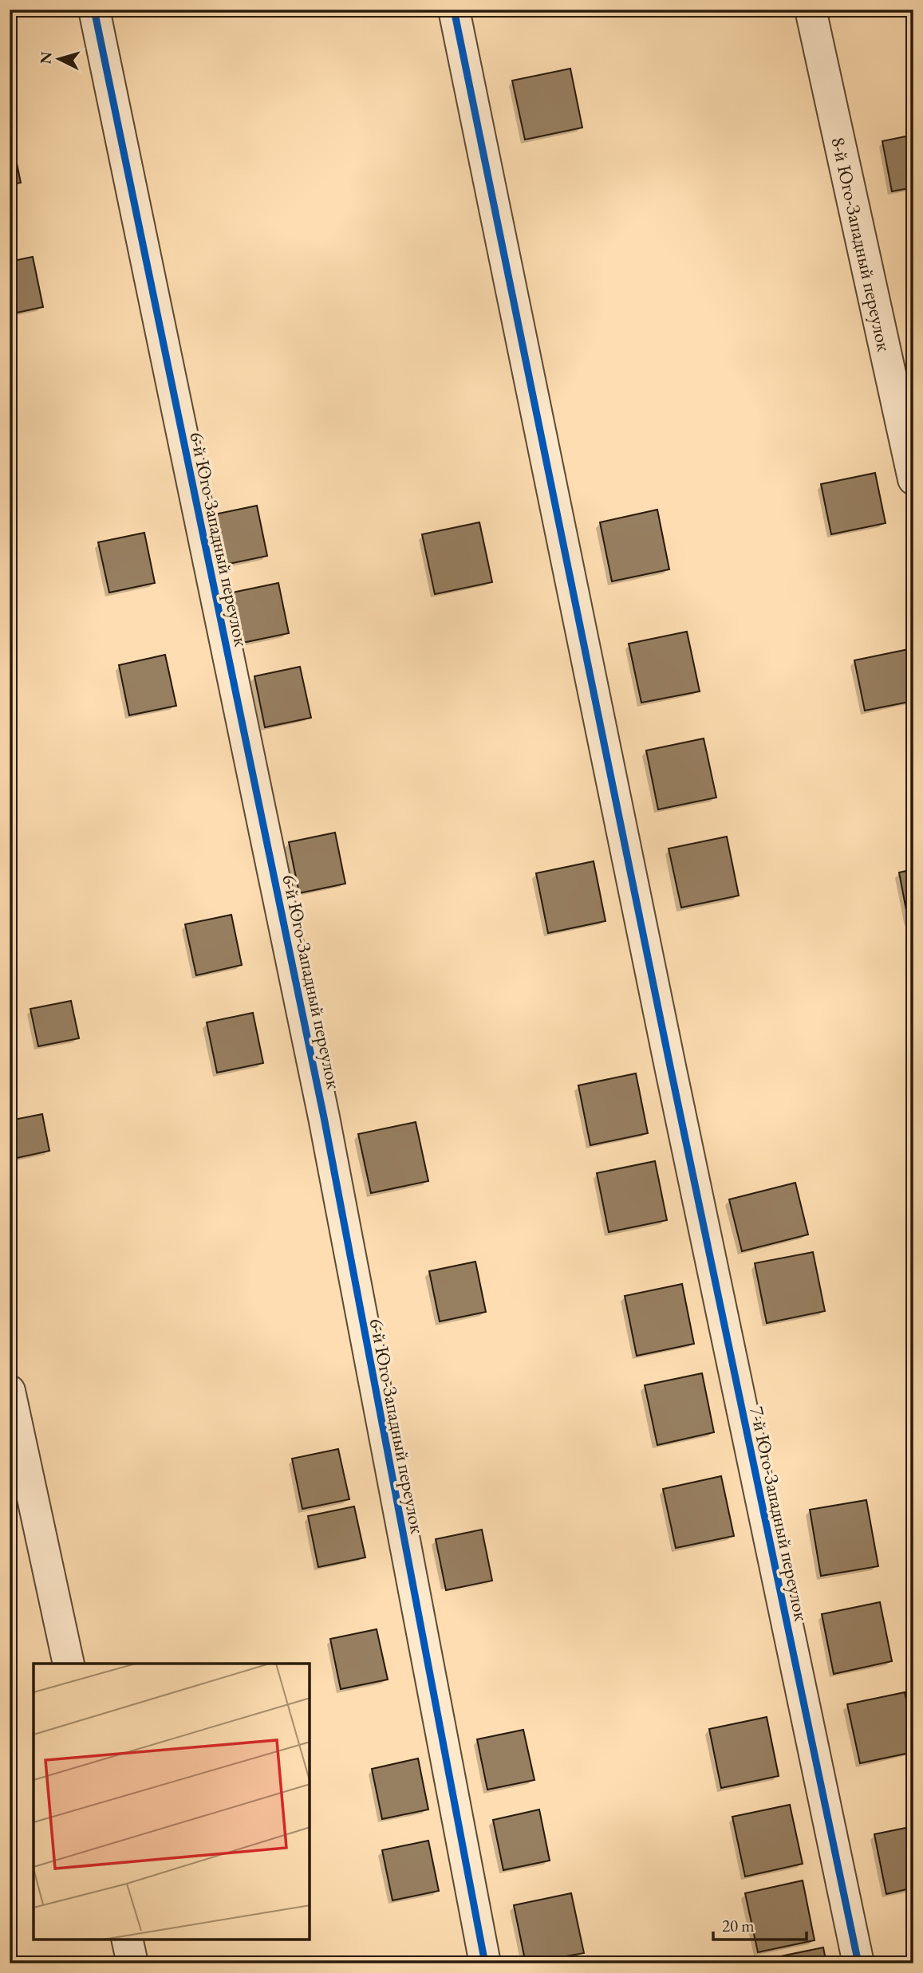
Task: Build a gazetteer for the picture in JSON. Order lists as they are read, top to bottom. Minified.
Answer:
{"streets":{"street":["8-й Юго-Западный переулок","6-й Юго-Западный переулок","7-й Юго-Западный переулок"]},"scale_bar":"20 m","north":"left"}
